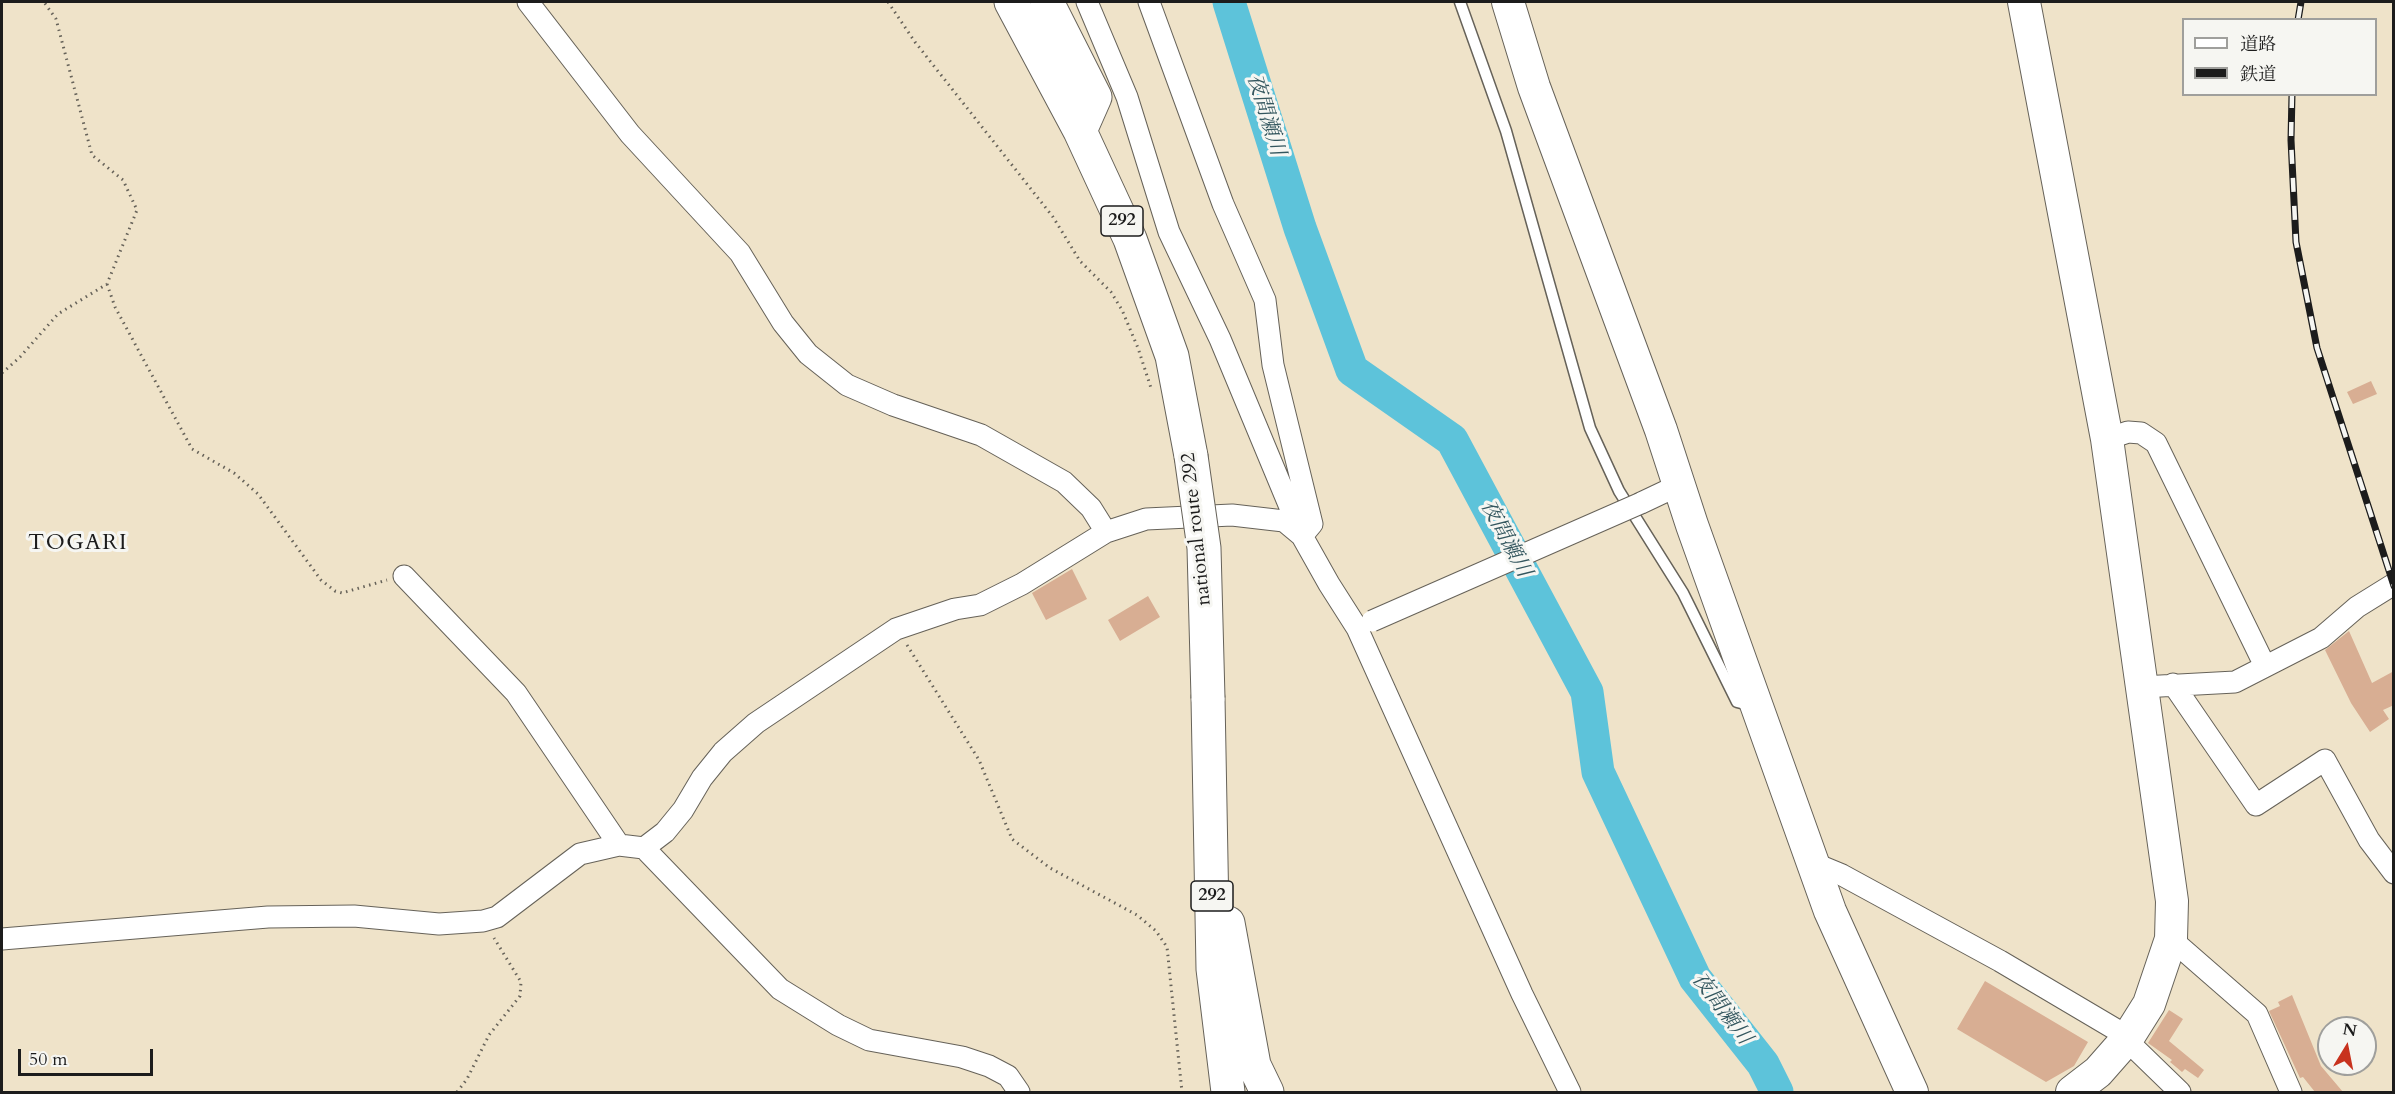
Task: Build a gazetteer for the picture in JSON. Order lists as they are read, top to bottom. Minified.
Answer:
{"streets":{"highway":["292","national route 292"]},"districts":["TOGARI"],"water":["夜間瀬川"],"legend":["道路","鉄道"],"scale_bar":"50 m","north":"top"}
